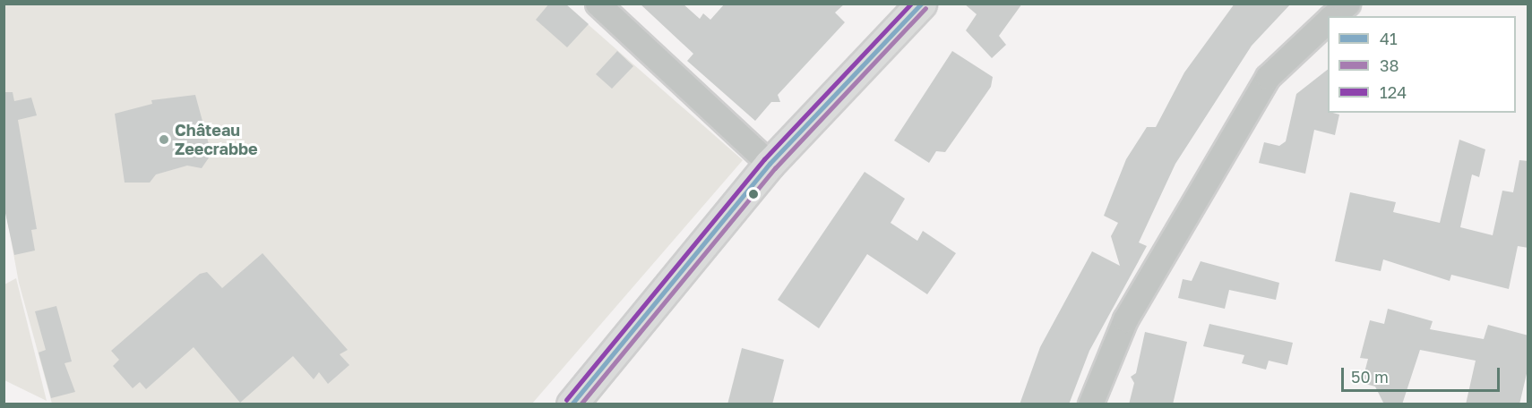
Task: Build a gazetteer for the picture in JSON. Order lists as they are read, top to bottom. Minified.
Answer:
{"places":["Château Zeecrabbe"],"lines":["transit line 41","transit line 124","transit line 38"],"legend":["41","38","124"],"scale_bar":"50 m"}
